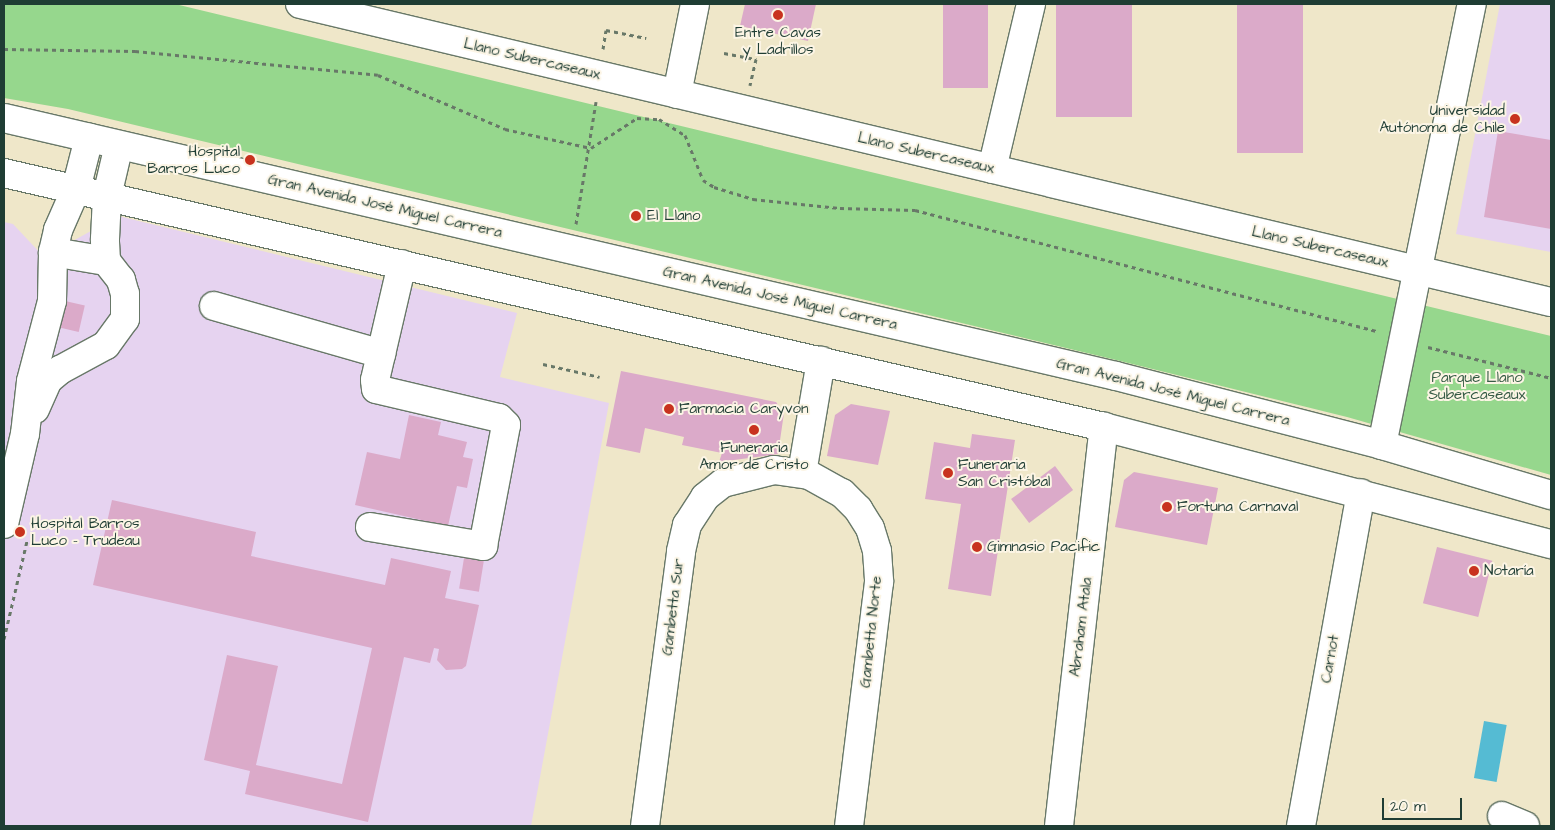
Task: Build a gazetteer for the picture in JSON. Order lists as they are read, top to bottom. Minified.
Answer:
{"streets":{"street":["Llano Subercaseaux","Gran Avenida José Miguel Carrera","Gambetta Sur","Abraham Atala","Gambetta Norte","Carnot"]},"crossings":[["Gambetta Sur","Gambetta Norte"]],"parks":["Parque Llano Subercaseaux"],"places":["Entre Cavas y Ladrillos","Universidad Autónoma de Chile","Hospital Barros Luco","El Llano","Farmacia Caryvon","Funeraria Amor de Cristo","Funeraria San Cristóbal","Fortuna Carnaval","Hospital Barros Luco - Trudeau","Gimnasio Pacific","Notaría"],"scale_bar":"20 m"}
